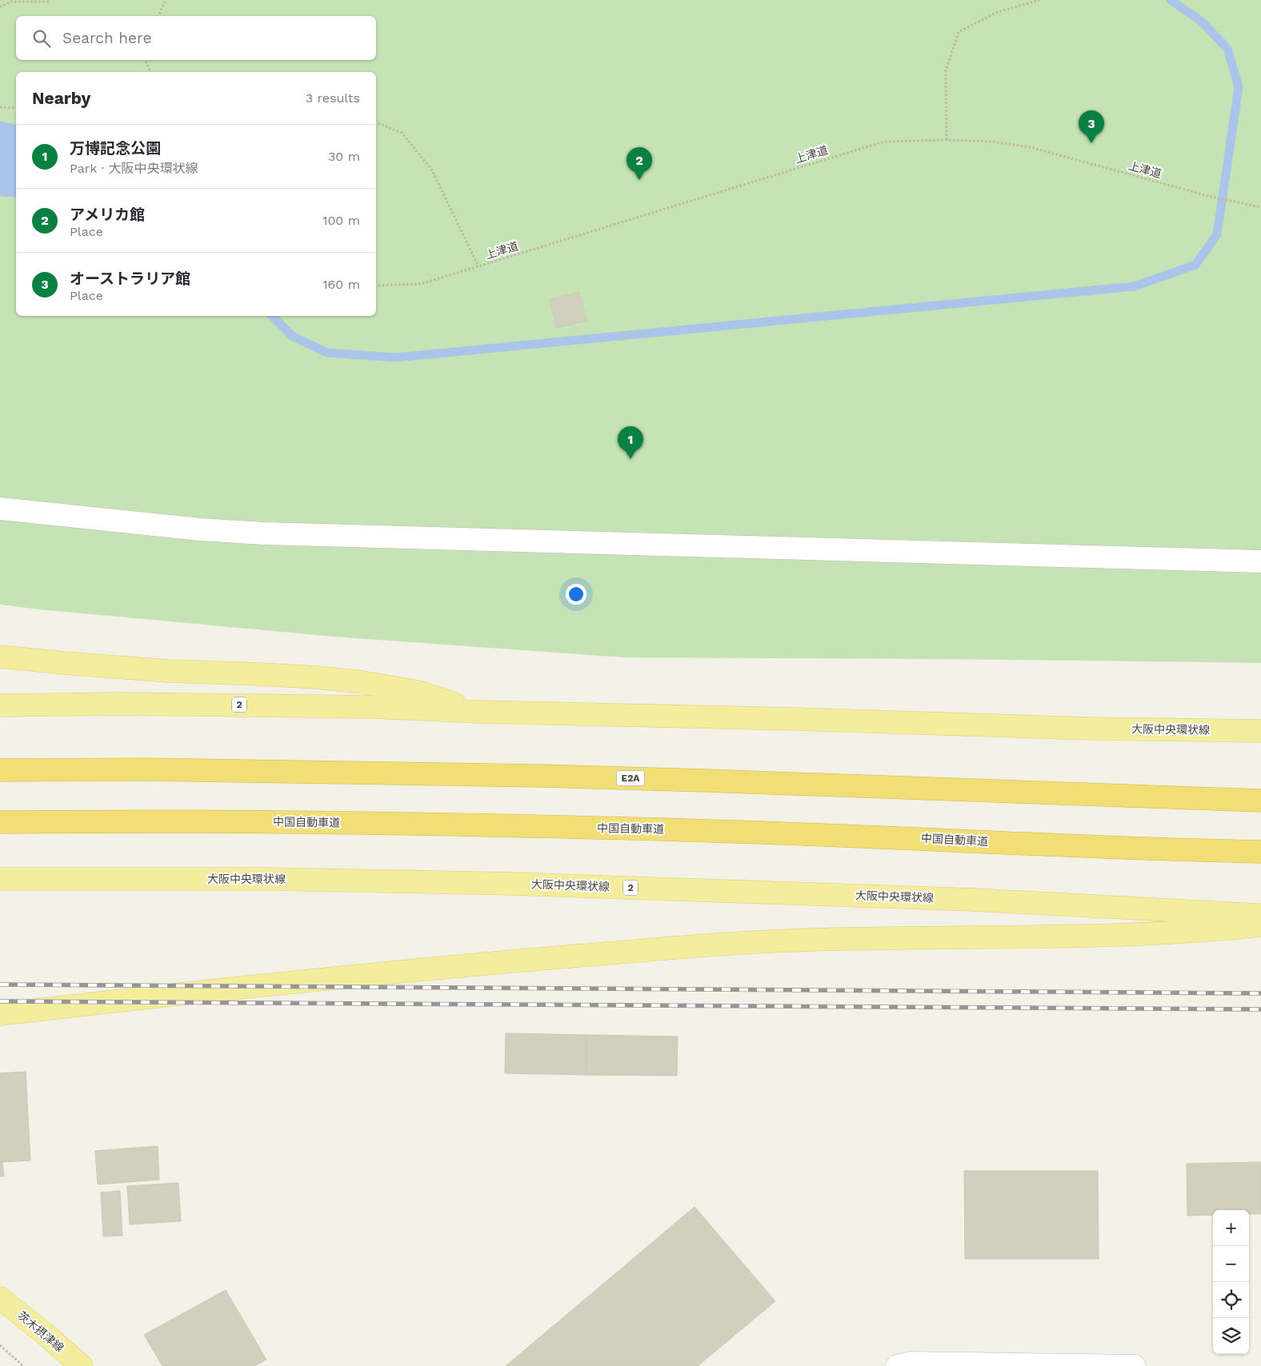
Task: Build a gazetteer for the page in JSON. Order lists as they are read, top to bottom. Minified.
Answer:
{"streets":{"highway":["E2A","中国自動車道"],"main road":["2","大阪中央環状線","茨木摂津線"],"path":["上津道"]},"page":{"search":"Search here","heading":["Nearby","3 results"],"pins":["3","2","1"],"list":[{"mark":"1","name":"万博記念公園","note":"Park · 大阪中央環状線","value":"30 m"},{"mark":"2","name":"アメリカ館","note":"Place","value":"100 m"},{"mark":"3","name":"オーストラリア館","note":"Place","value":"160 m"}],"map_buttons":["+","−"]}}
